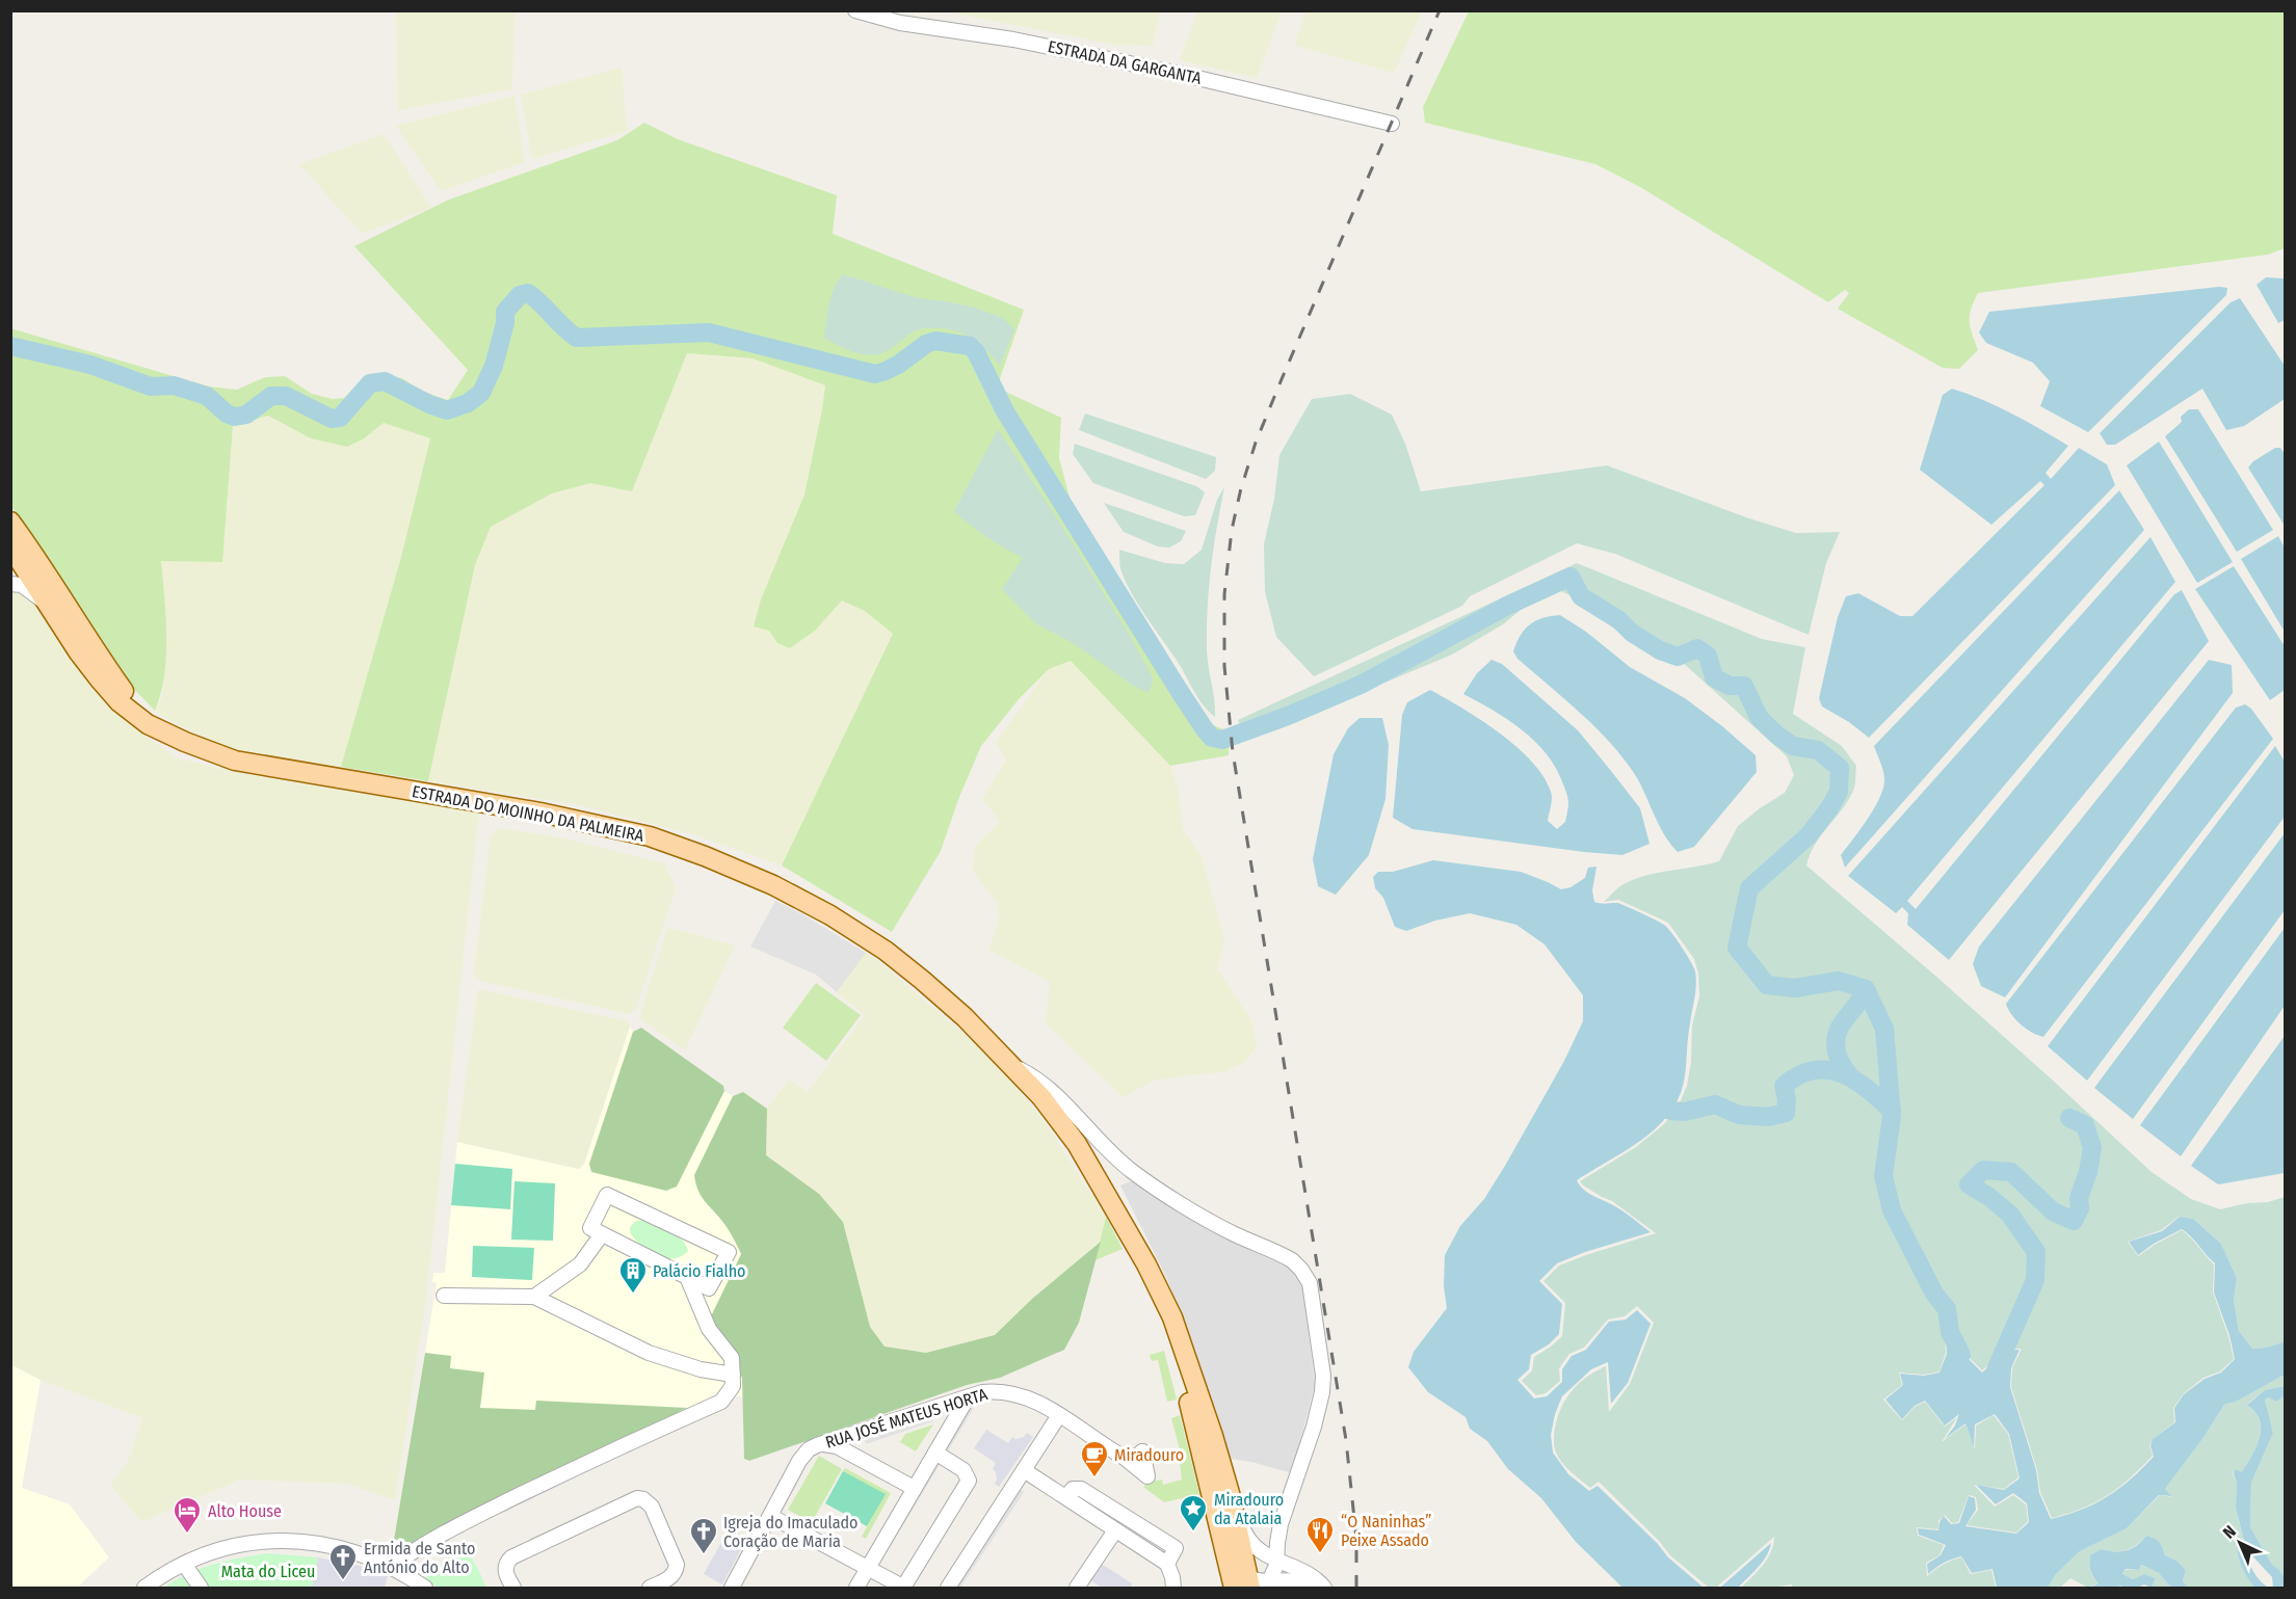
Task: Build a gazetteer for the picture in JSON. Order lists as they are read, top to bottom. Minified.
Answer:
{"streets":{"main road":["ESTRADA DO MOINHO DA PALMEIRA"],"street":["ESTRADA DA GARGANTA","RUA JOSÉ MATEUS HORTA"]},"parks":["Mata do Liceu"],"places":{"building":["Palácio Fialho"],"cafe":["Miradouro"],"place":["Miradouro da Atalaia"],"hotel":["Alto House"],"restaurant":["“O Naninhas” Peixe Assado"],"church":["Igreja do Imaculado Coração de Maria","Ermida de Santo António do Alto"]},"north":"top left"}
